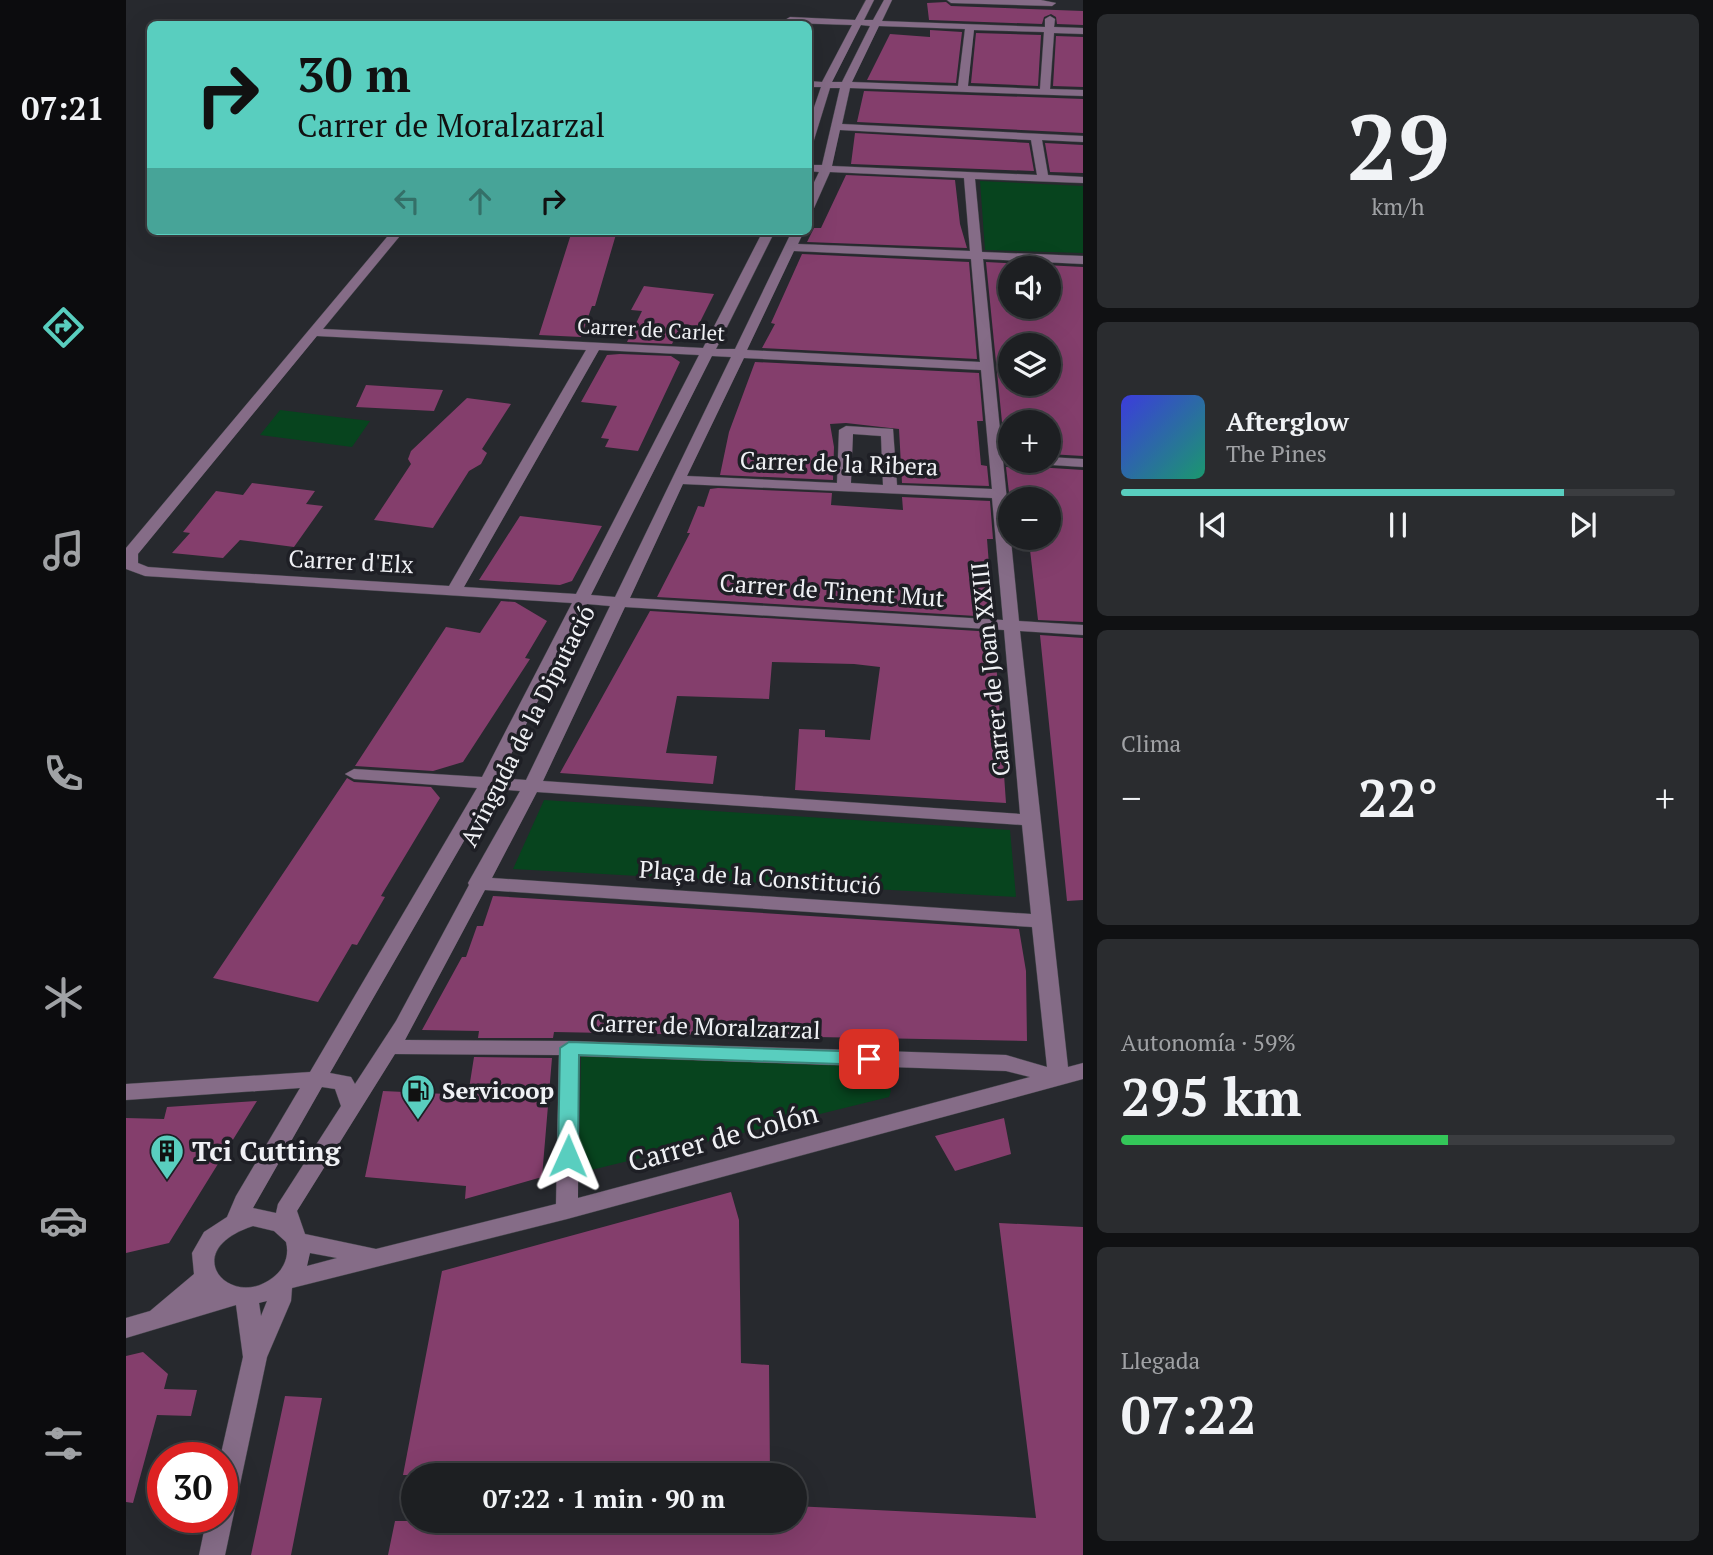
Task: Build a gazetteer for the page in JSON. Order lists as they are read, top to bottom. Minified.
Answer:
{"streets":{"street":["Carrer de Carlet","Carrer de la Ribera","Carrer d'Elx","Carrer de Tinent Mut","Carrer de Joan XXIII","Avinguda de la Diputació","Plaça de la Constitució","Carrer de Moralzarzal","Carrer de Colón"]},"crossings":[["Carrer de Carlet","Carrer d'Elx"],["Carrer de Carlet","Carrer de Joan XXIII"],["Carrer de Carlet","Avinguda de la Diputació"],["Carrer de la Ribera","Avinguda de la Diputació"],["Carrer d'Elx","Carrer de Tinent Mut"],["Carrer d'Elx","Avinguda de la Diputació"],["Carrer de Tinent Mut","Carrer de Joan XXIII"],["Carrer de Tinent Mut","Avinguda de la Diputació"],["Carrer de Joan XXIII","Plaça de la Constitució"],["Carrer de Joan XXIII","Carrer de Moralzarzal"],["Carrer de Joan XXIII","Carrer de Colón"],["Avinguda de la Diputació","Plaça de la Constitució"],["Avinguda de la Diputació","Carrer de Moralzarzal"],["Avinguda de la Diputació","Carrer de Colón"],["Carrer de Moralzarzal","Carrer de Colón"]],"places":{"fuel station":["Servicoop"],"building":["Tci Cutting"]},"page":{"tabs":"07:21","tile":[["29","km/h"],"Clima",["Autonomía · 59%","295 km"],["Llegada","07:22"]],"turn":["30 m","Carrer de Moralzarzal"],"map_buttons":["+","−"],"song":["Afterglow","The Pines"],"heat":["−","22°","+"],"limit":"30","trip":"07:22 · 1 min · 90 m"}}
